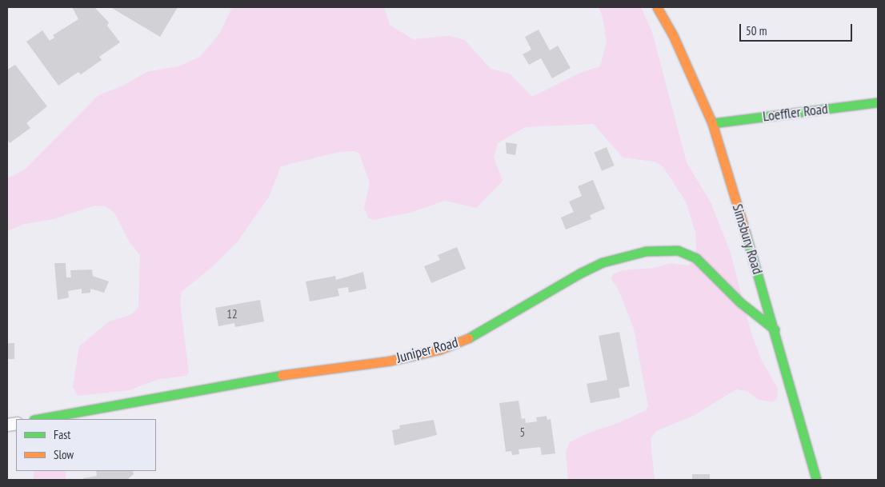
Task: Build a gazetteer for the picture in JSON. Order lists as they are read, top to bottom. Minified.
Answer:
{"streets":{"street":["Loeffler Road","Simsbury Road","Juniper Road"]},"crossings":[["Loeffler Road","Simsbury Road"],["Simsbury Road","Juniper Road"]],"house_numbers":["12","5"],"legend":["Fast","Slow"],"scale_bar":"50 m"}
